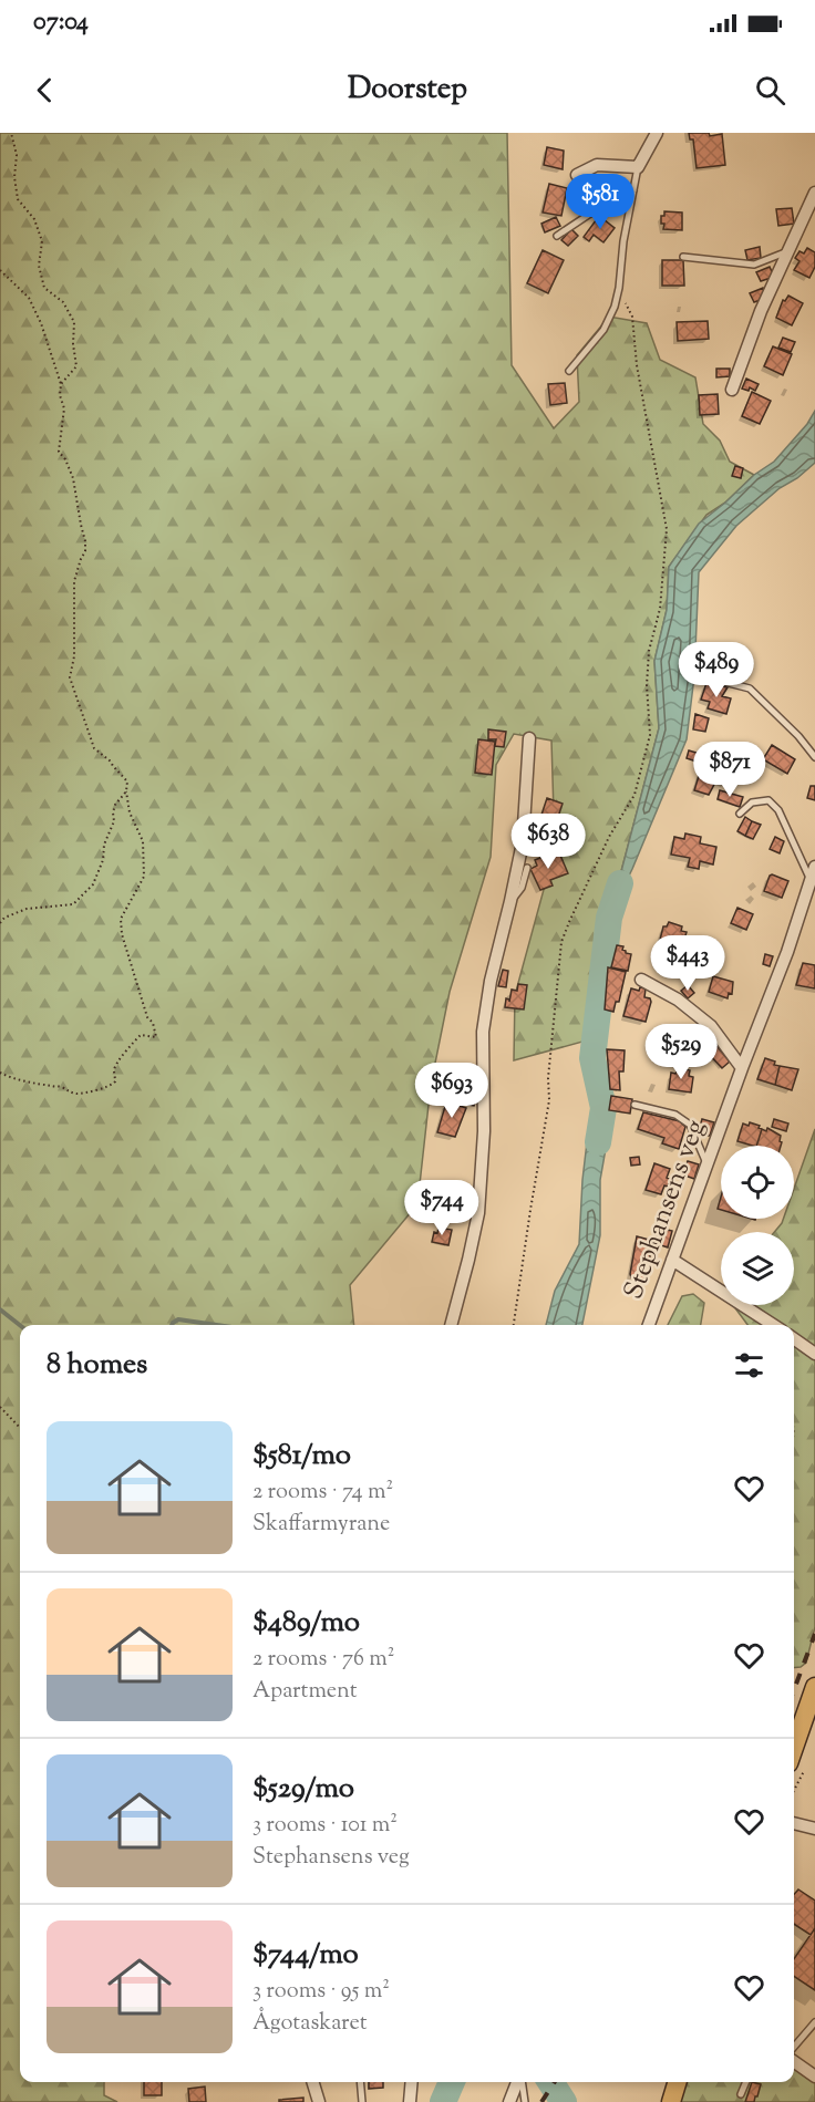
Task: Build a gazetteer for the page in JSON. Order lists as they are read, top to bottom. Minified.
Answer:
{"streets":{"street":["Stephansens veg"]},"page":{"status":"07:04","header":"Doorstep","price":["$581","$489","$871","$638","$443","$529","$693","$744"],"heading":"8 homes","list":[{"name":"$581/mo","note":"2 rooms · 74 m² · Skaffarmyrane"},{"name":"$489/mo","note":"2 rooms · 76 m² · Apartment"},{"name":"$529/mo","note":"3 rooms · 101 m² · Stephansens veg"},{"name":"$744/mo","note":"3 rooms · 95 m² · Ågotaskaret"}]}}
